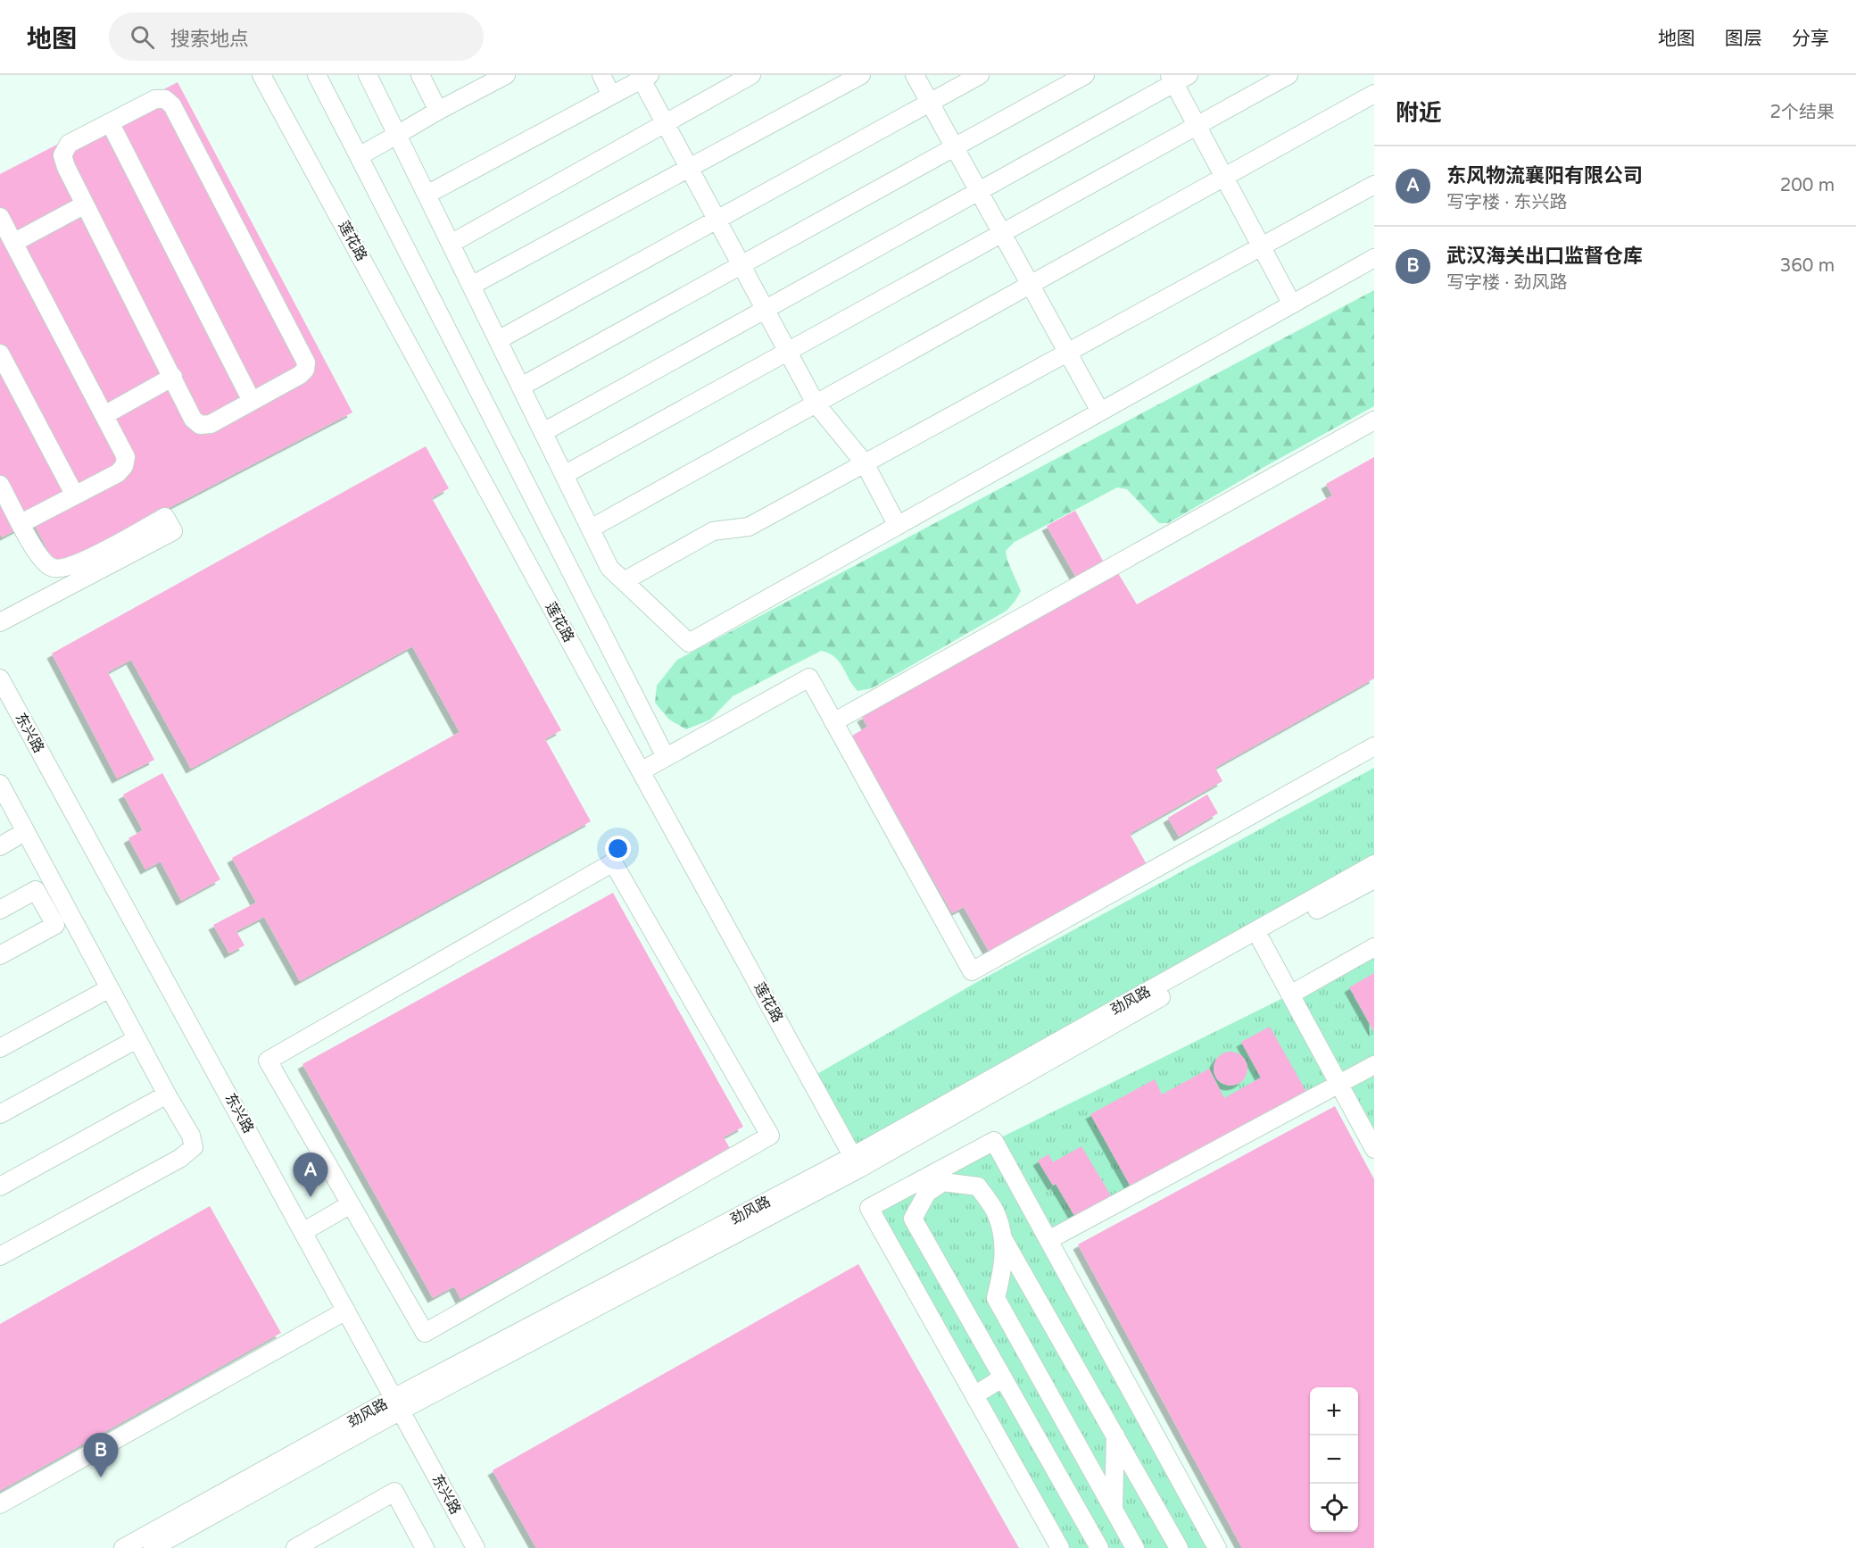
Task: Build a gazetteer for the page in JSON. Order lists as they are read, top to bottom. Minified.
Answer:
{"streets":{"street":["莲花路","东兴路","劲风路"]},"crossings":[["莲花路","劲风路"],["东兴路","劲风路"]],"page":{"header":"地图","search":"搜索地点","nav":["地图","图层","分享"],"heading":["附近","2个结果"],"list":[{"mark":"A","name":"东风物流襄阳有限公司","note":"写字楼 · 东兴路","value":"200 m"},{"mark":"B","name":"武汉海关出口监督仓库","note":"写字楼 · 劲风路","value":"360 m"}],"pins":["A","B"],"map_buttons":["+","−"]}}
